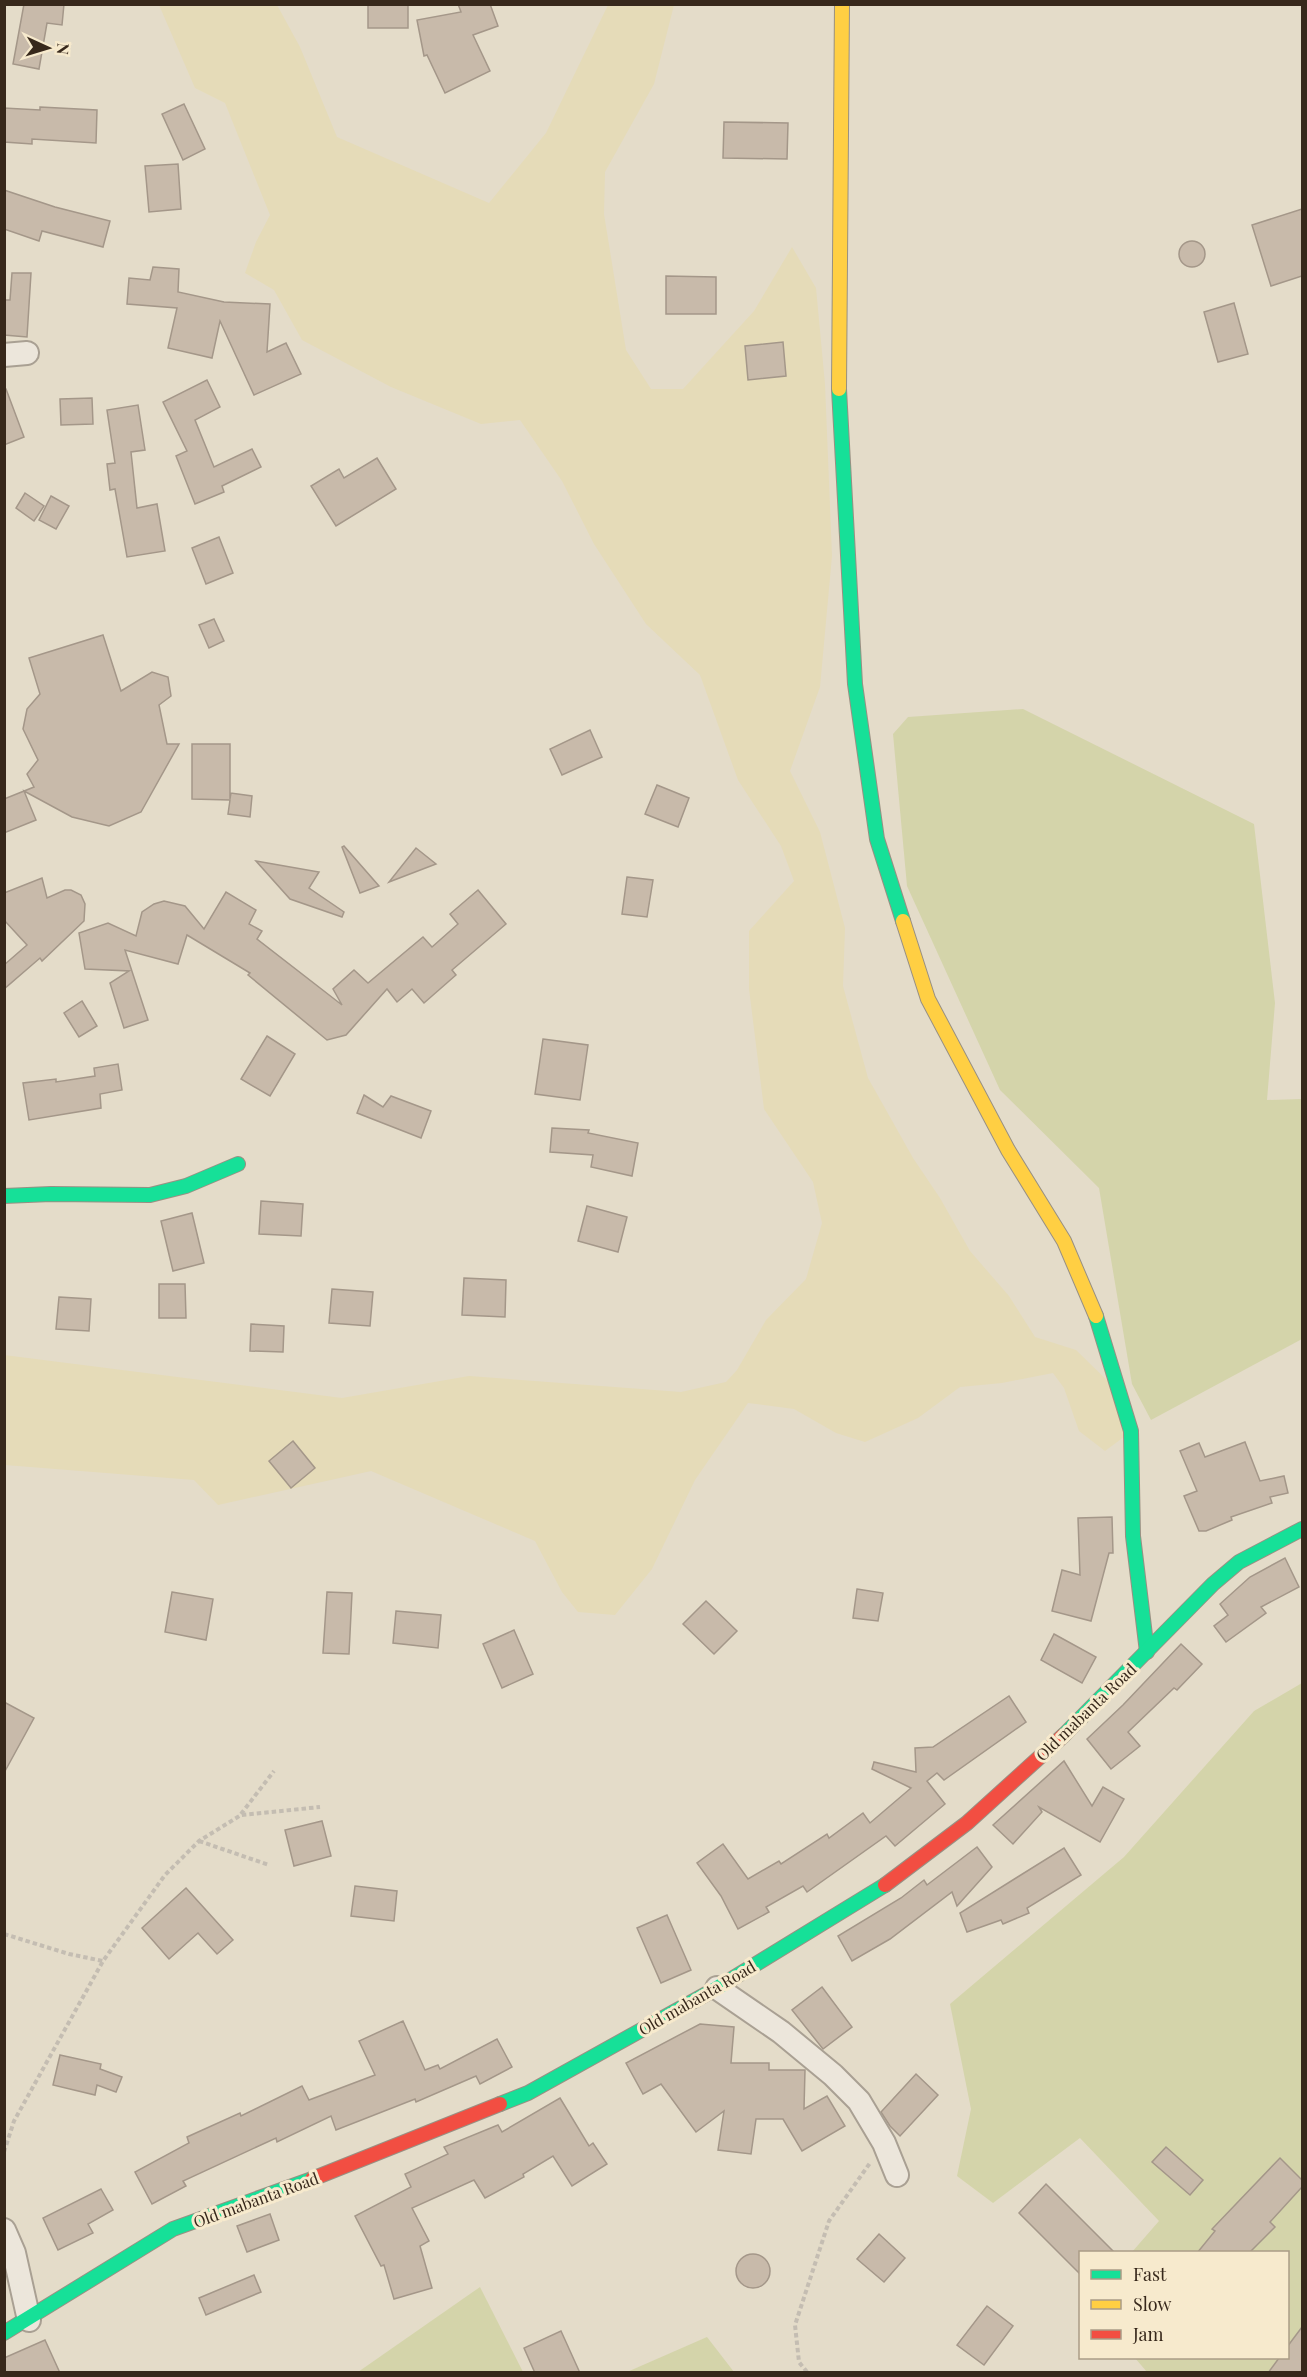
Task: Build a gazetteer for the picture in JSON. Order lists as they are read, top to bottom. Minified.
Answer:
{"streets":{"street":["Old mabanta Road"]},"legend":["Fast","Slow","Jam"],"north":"right"}
